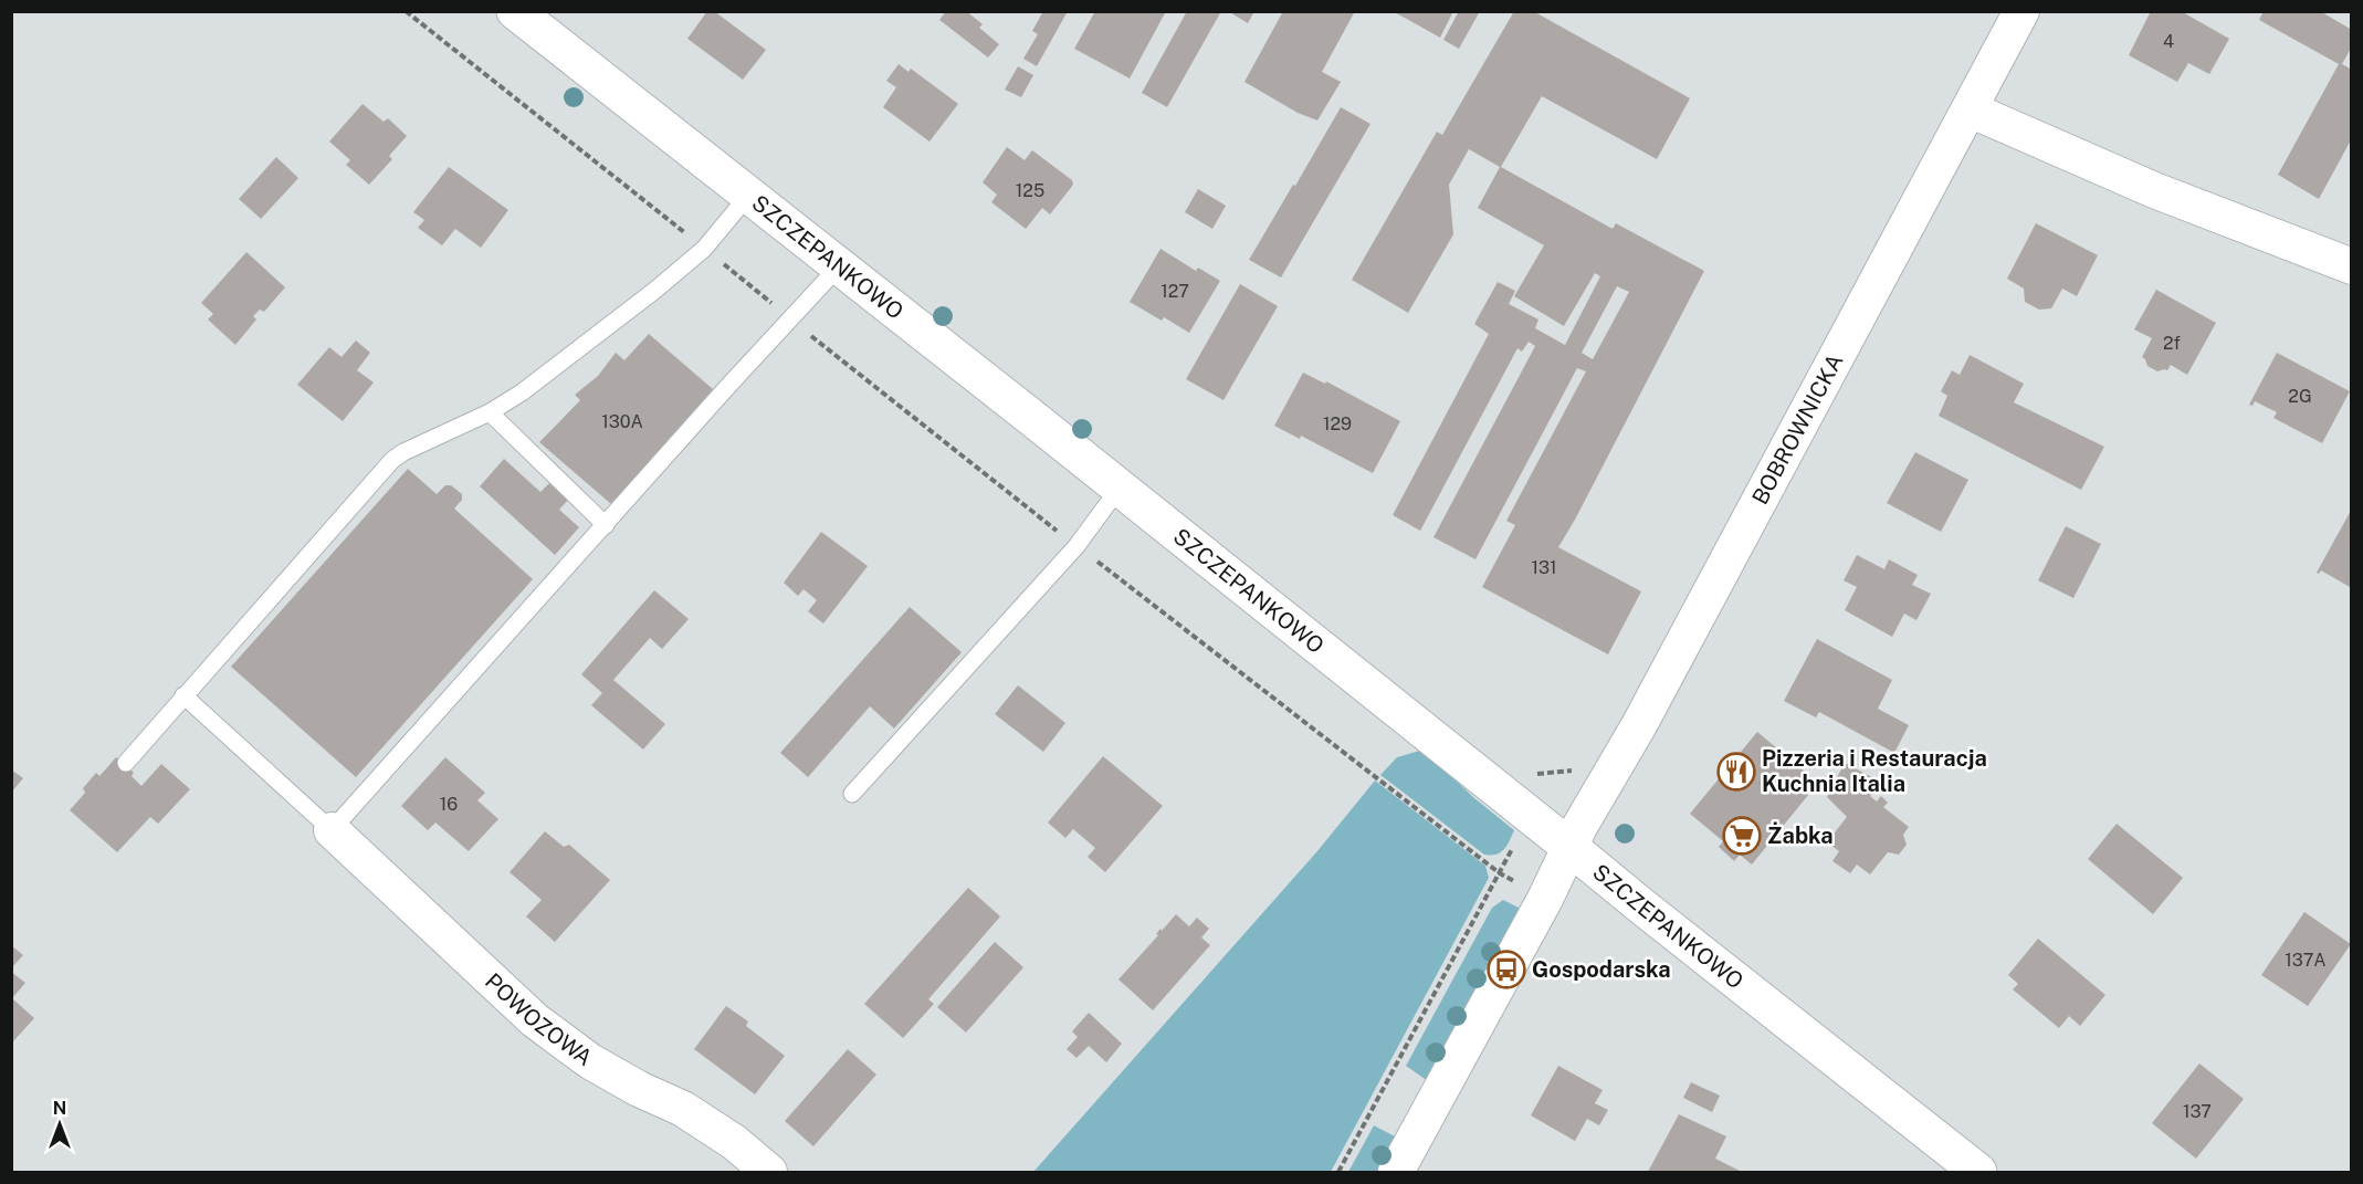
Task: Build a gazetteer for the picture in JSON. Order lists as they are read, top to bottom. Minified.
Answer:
{"streets":{"street":["SZCZEPANKOWO","BOBROWNICKA","POWOZOWA"]},"crossings":[["SZCZEPANKOWO","BOBROWNICKA"]],"places":{"restaurant":["Pizzeria i Restauracja Kuchnia Italia"],"supermarket":["Żabka"],"bus stop":["Gospodarska"]},"house_numbers":["4","125","127","2f","2G","130A","129","131","16","137A","137"],"north":"top"}
